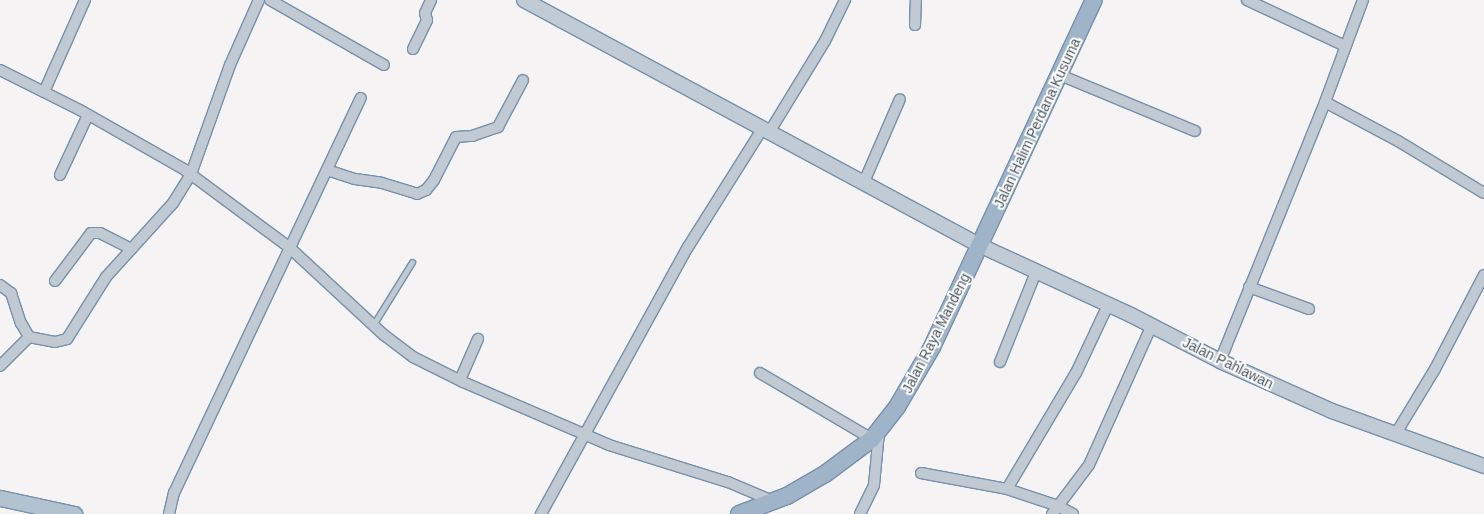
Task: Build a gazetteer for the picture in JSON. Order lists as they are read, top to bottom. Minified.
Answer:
{"streets":{"highway":["Jalan Halim Perdana Kusuma","Jalan Raya Mandeng"],"main road":["Jalan Pahlawan"]},"crossings":[["Jalan Halim Perdana Kusuma","Jalan Raya Mandeng"],["Jalan Halim Perdana Kusuma","Jalan Pahlawan"],["Jalan Raya Mandeng","Jalan Pahlawan"]]}
